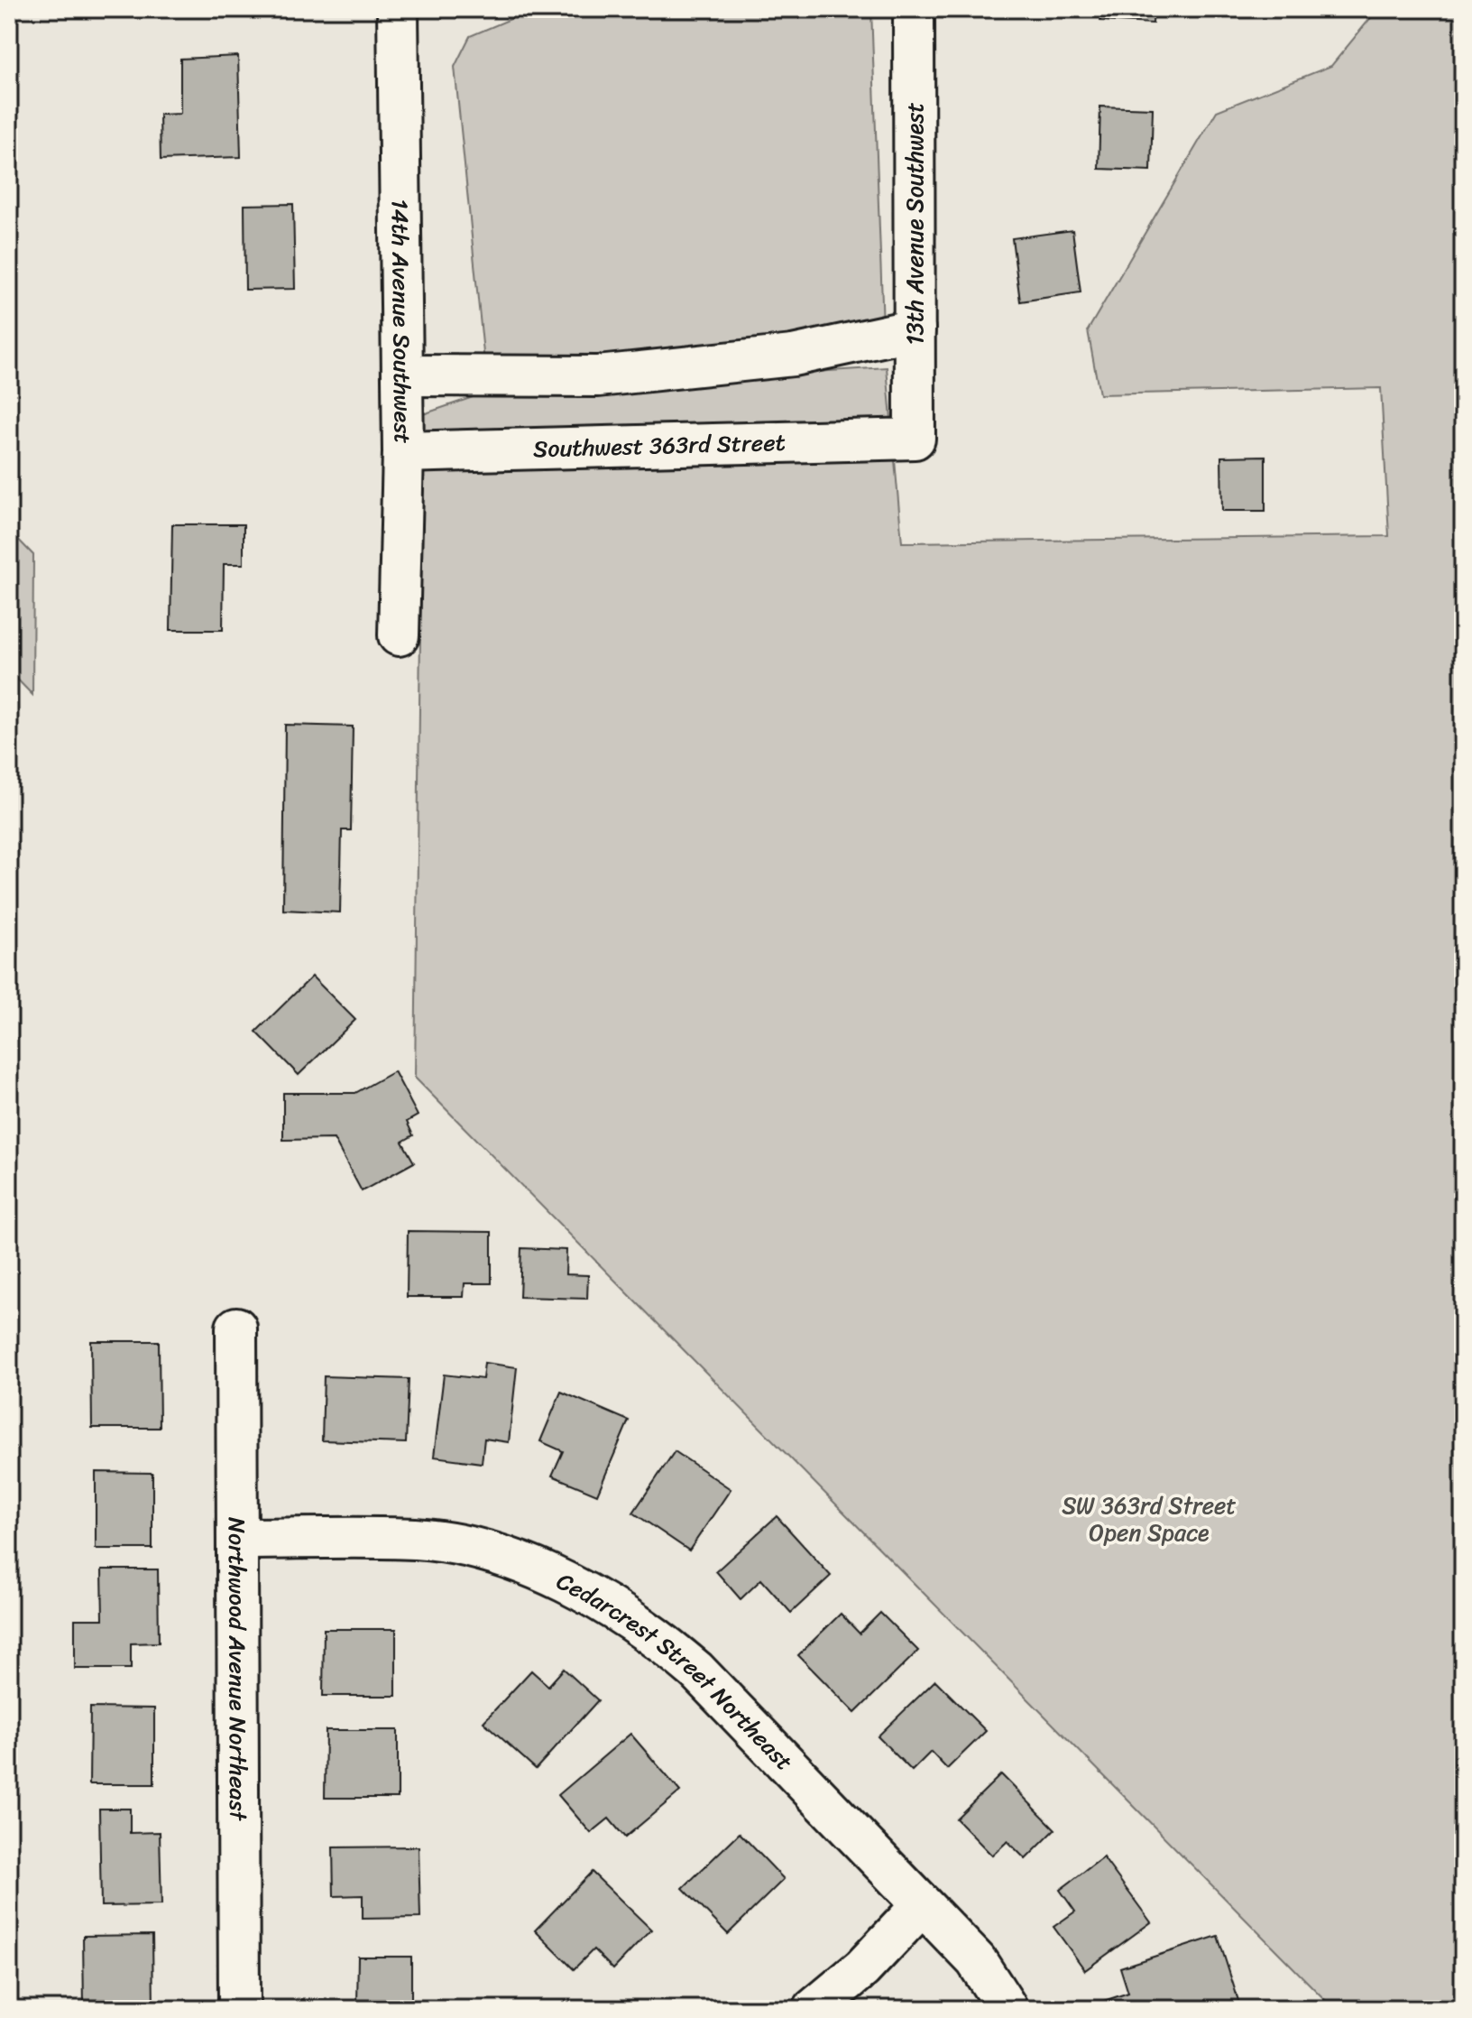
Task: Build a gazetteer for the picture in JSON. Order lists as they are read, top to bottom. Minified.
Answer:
{"streets":{"street":["13th Avenue Southwest","14th Avenue Southwest","Southwest 363rd Street","Northwood Avenue Northeast","Cedarcrest Street Northeast"]},"crossings":[["13th Avenue Southwest","Southwest 363rd Street"],["14th Avenue Southwest","Southwest 363rd Street"],["Northwood Avenue Northeast","Cedarcrest Street Northeast"]],"parks":["SW 363rd Street Open Space"]}
